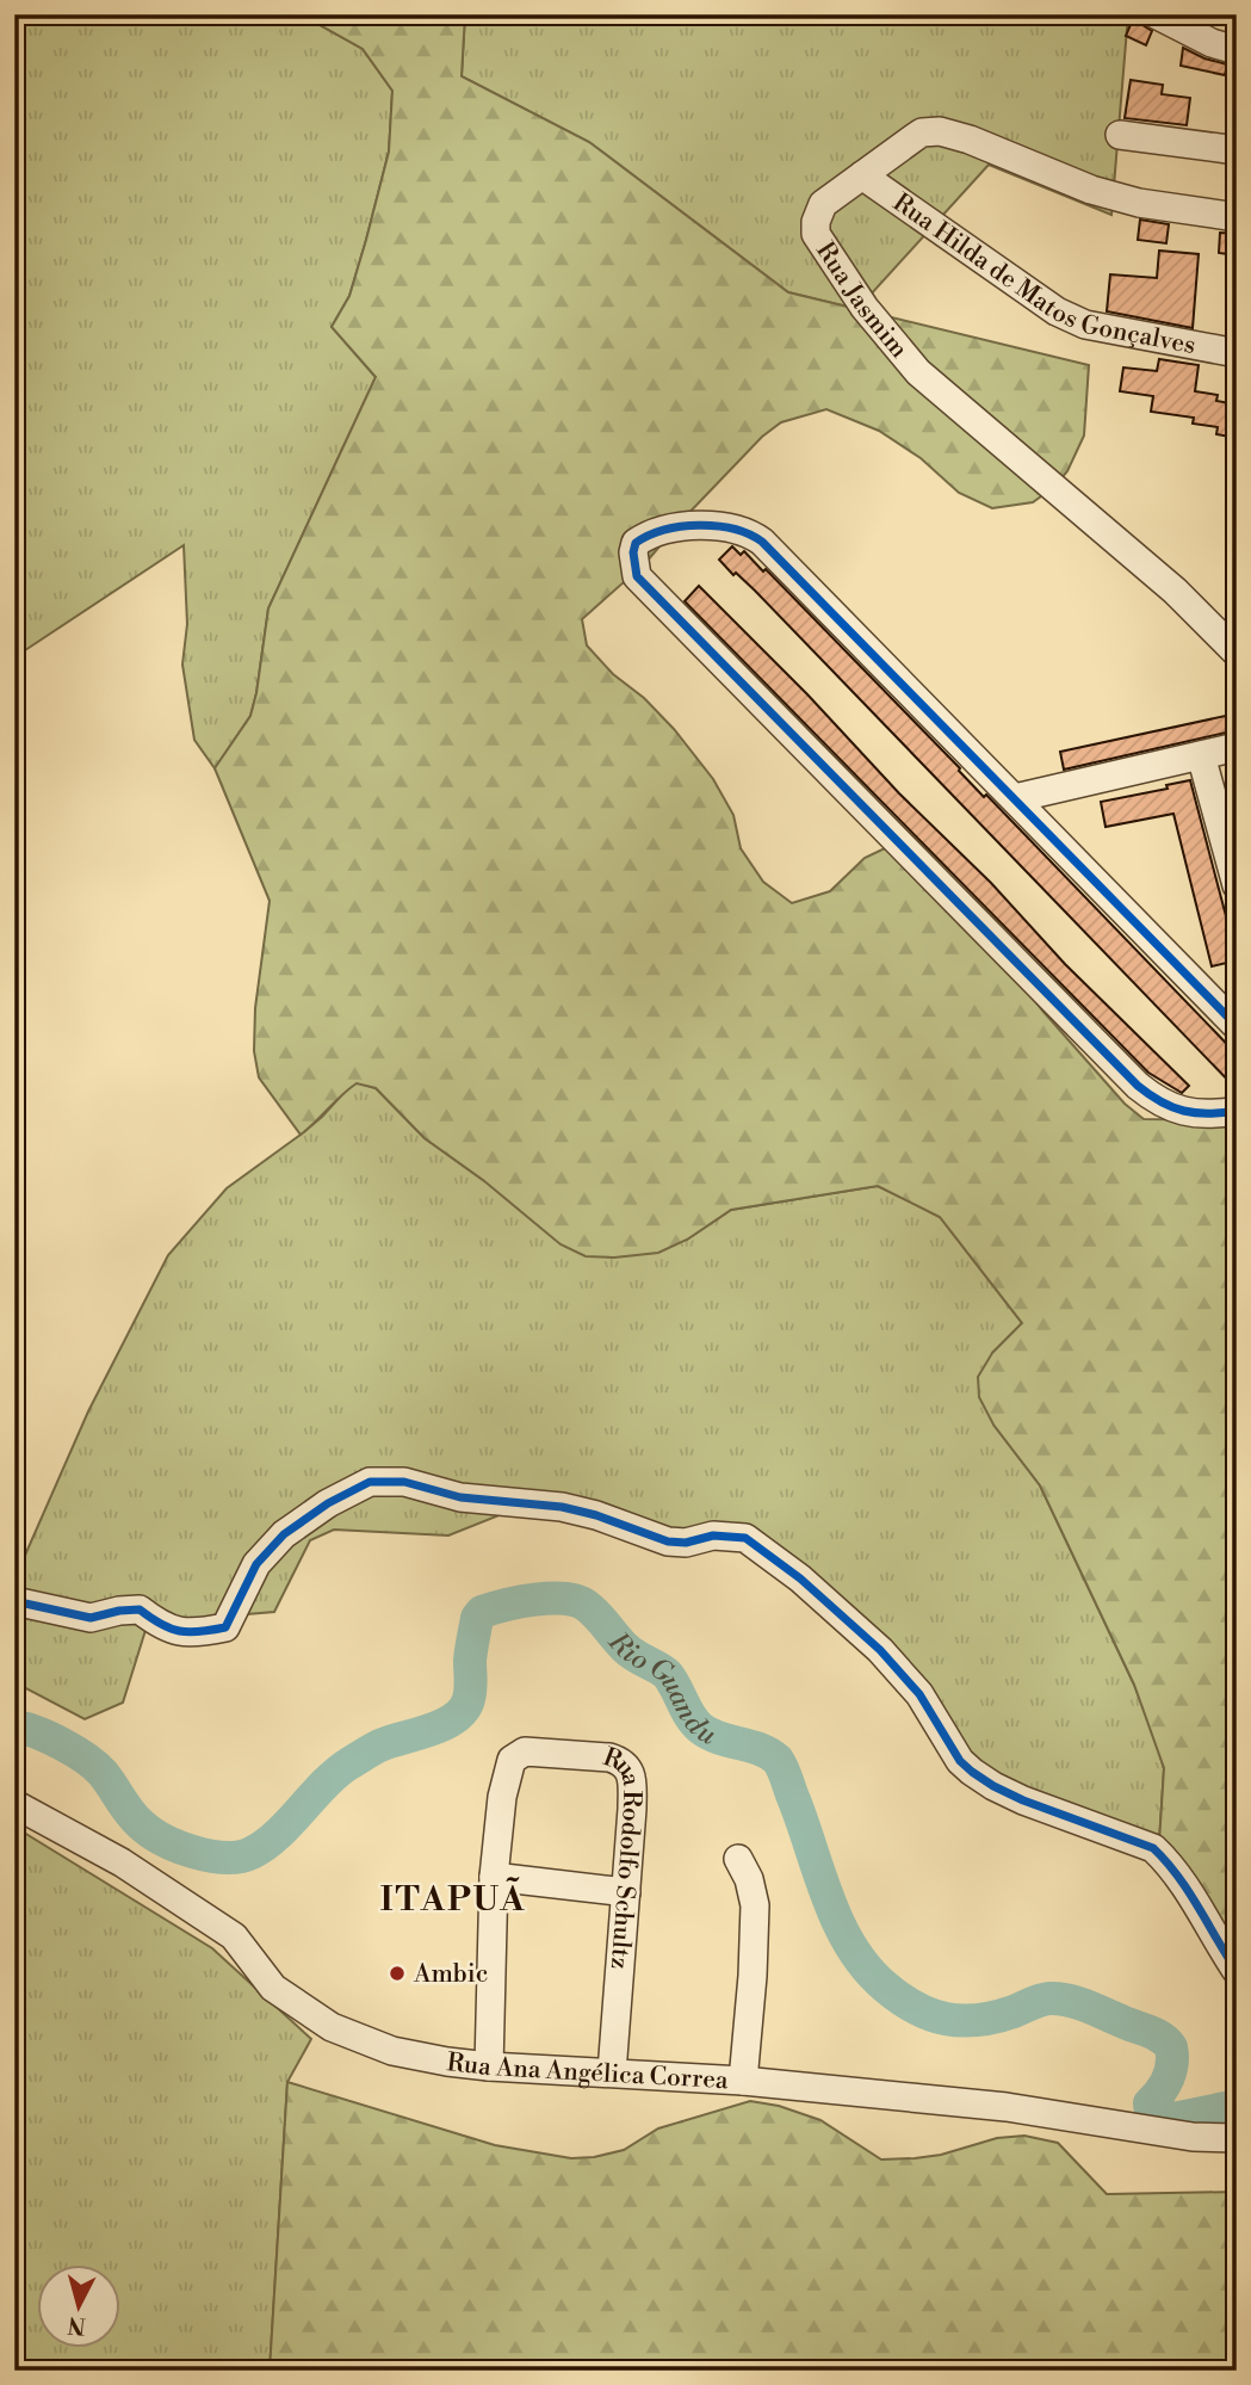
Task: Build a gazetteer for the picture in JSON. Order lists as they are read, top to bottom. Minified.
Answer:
{"streets":{"street":["Rua Hilda de Matos Gonçalves","Rua Jasmim","Rua Rodolfo Schultz","Rua Ana Angélica Correa"]},"crossings":[["Rua Hilda de Matos Gonçalves","Rua Jasmim"],["Rua Rodolfo Schultz","Rua Ana Angélica Correa"]],"districts":["ITAPUÃ"],"water":["Rio Guandu"],"places":["Ambic"],"north":"bottom"}
